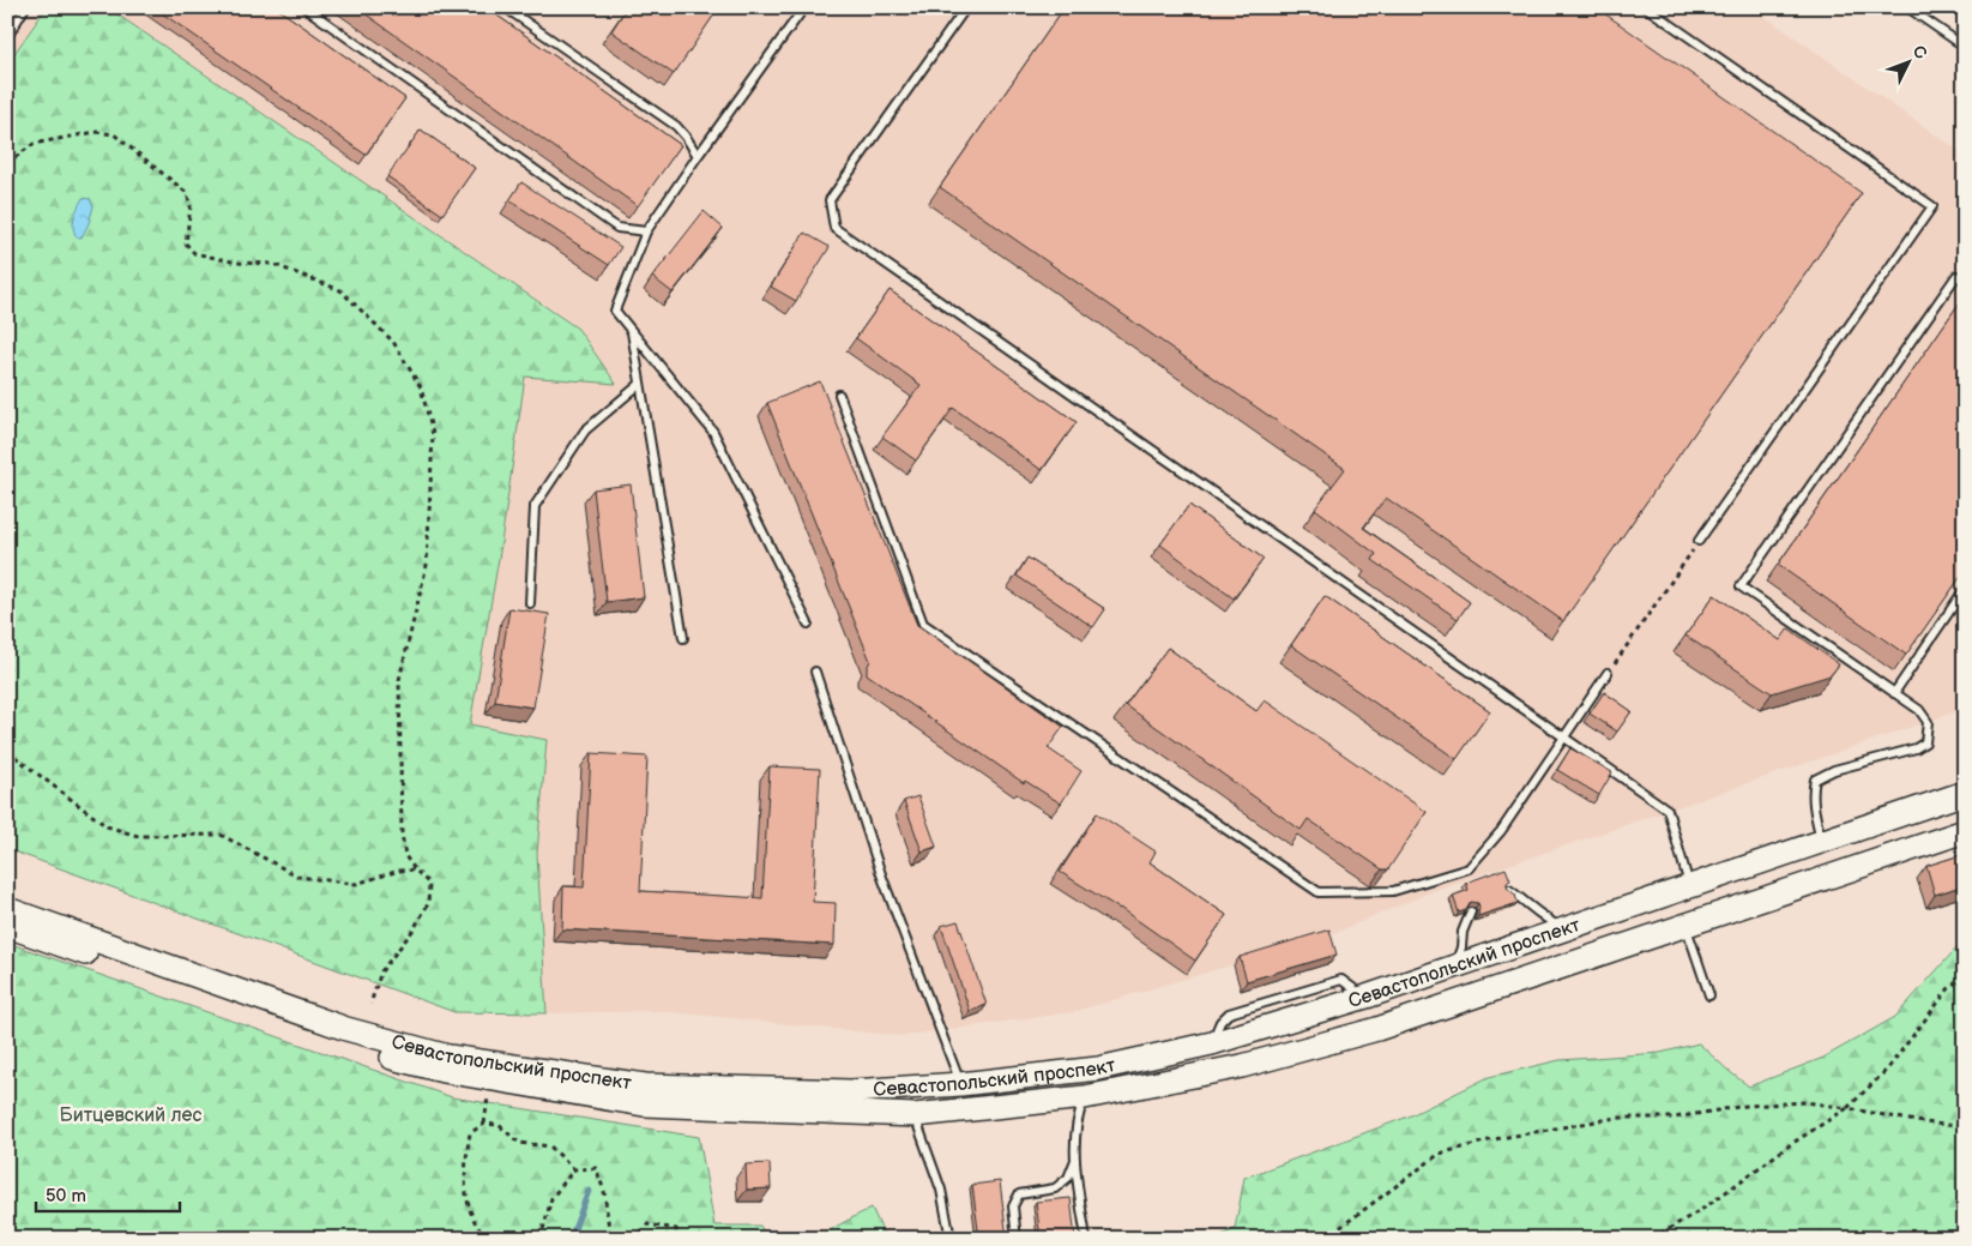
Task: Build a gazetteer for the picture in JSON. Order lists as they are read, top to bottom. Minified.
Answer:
{"streets":{"main road":["Севастопольский проспект"]},"parks":["Битцевский лес"],"scale_bar":"50 m","north":"top right"}
